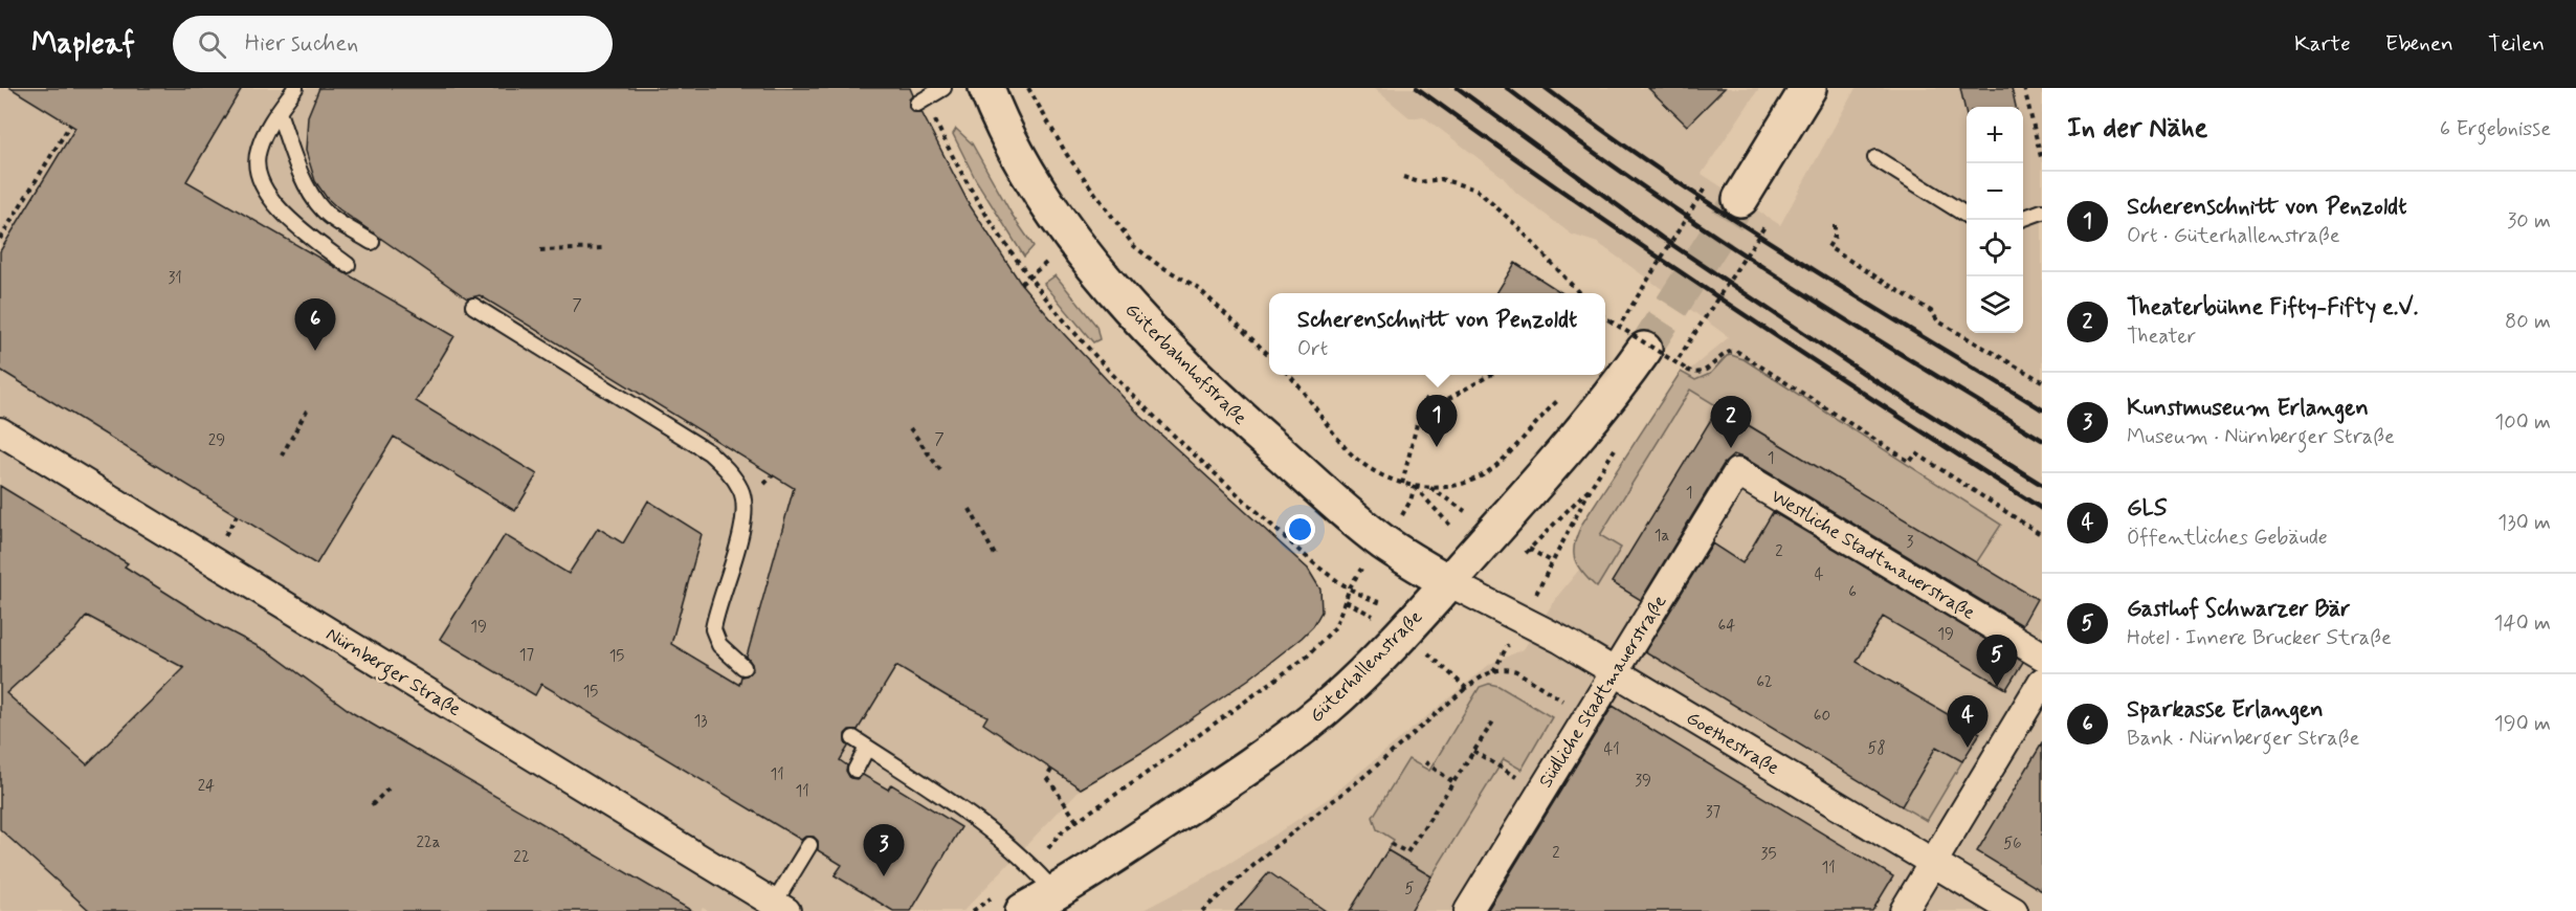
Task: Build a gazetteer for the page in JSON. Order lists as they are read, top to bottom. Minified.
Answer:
{"streets":{"street":["Güterbahnhofstraße","Westliche Stadtmauerstraße","Güterhallenstraße","Nürnberger Straße","Südliche Stadtmauerstraße","Goethestraße"]},"crossings":[["Güterbahnhofstraße","Güterhallenstraße"],["Güterbahnhofstraße","Goethestraße"],["Westliche Stadtmauerstraße","Südliche Stadtmauerstraße"],["Güterhallenstraße","Goethestraße"],["Südliche Stadtmauerstraße","Goethestraße"]],"house_numbers":["31","7","7","29","1","1","1a","3","2","4","6","64","19","19","17","15","62","15","60","13","58","41","11","39","24","11","37","22a","56","2","35","22","11","5"],"page":{"header":"Mapleaf","search":"Hier suchen","nav":["Karte","Ebenen","Teilen"],"heading":["In der Nähe","6 Ergebnisse"],"map_buttons":["+","−"],"list":[{"mark":"1","name":"Scherenschnitt von Penzoldt","note":"Ort · Güterhallenstraße","value":"30 m"},{"mark":"2","name":"Theaterbühne Fifty-Fifty e.V.","note":"Theater","value":"80 m"},{"mark":"3","name":"Kunstmuseum Erlangen","note":"Museum · Nürnberger Straße","value":"100 m"},{"mark":"4","name":"GLS","note":"Öffentliches Gebäude","value":"130 m"},{"mark":"5","name":"Gasthof Schwarzer Bär","note":"Hotel · Innere Brucker Straße","value":"140 m"},{"mark":"6","name":"Sparkasse Erlangen","note":"Bank · Nürnberger Straße","value":"190 m"}],"popup":["Scherenschnitt von Penzoldt","Ort"],"pins":["6","1","2","5","4","3"]}}
